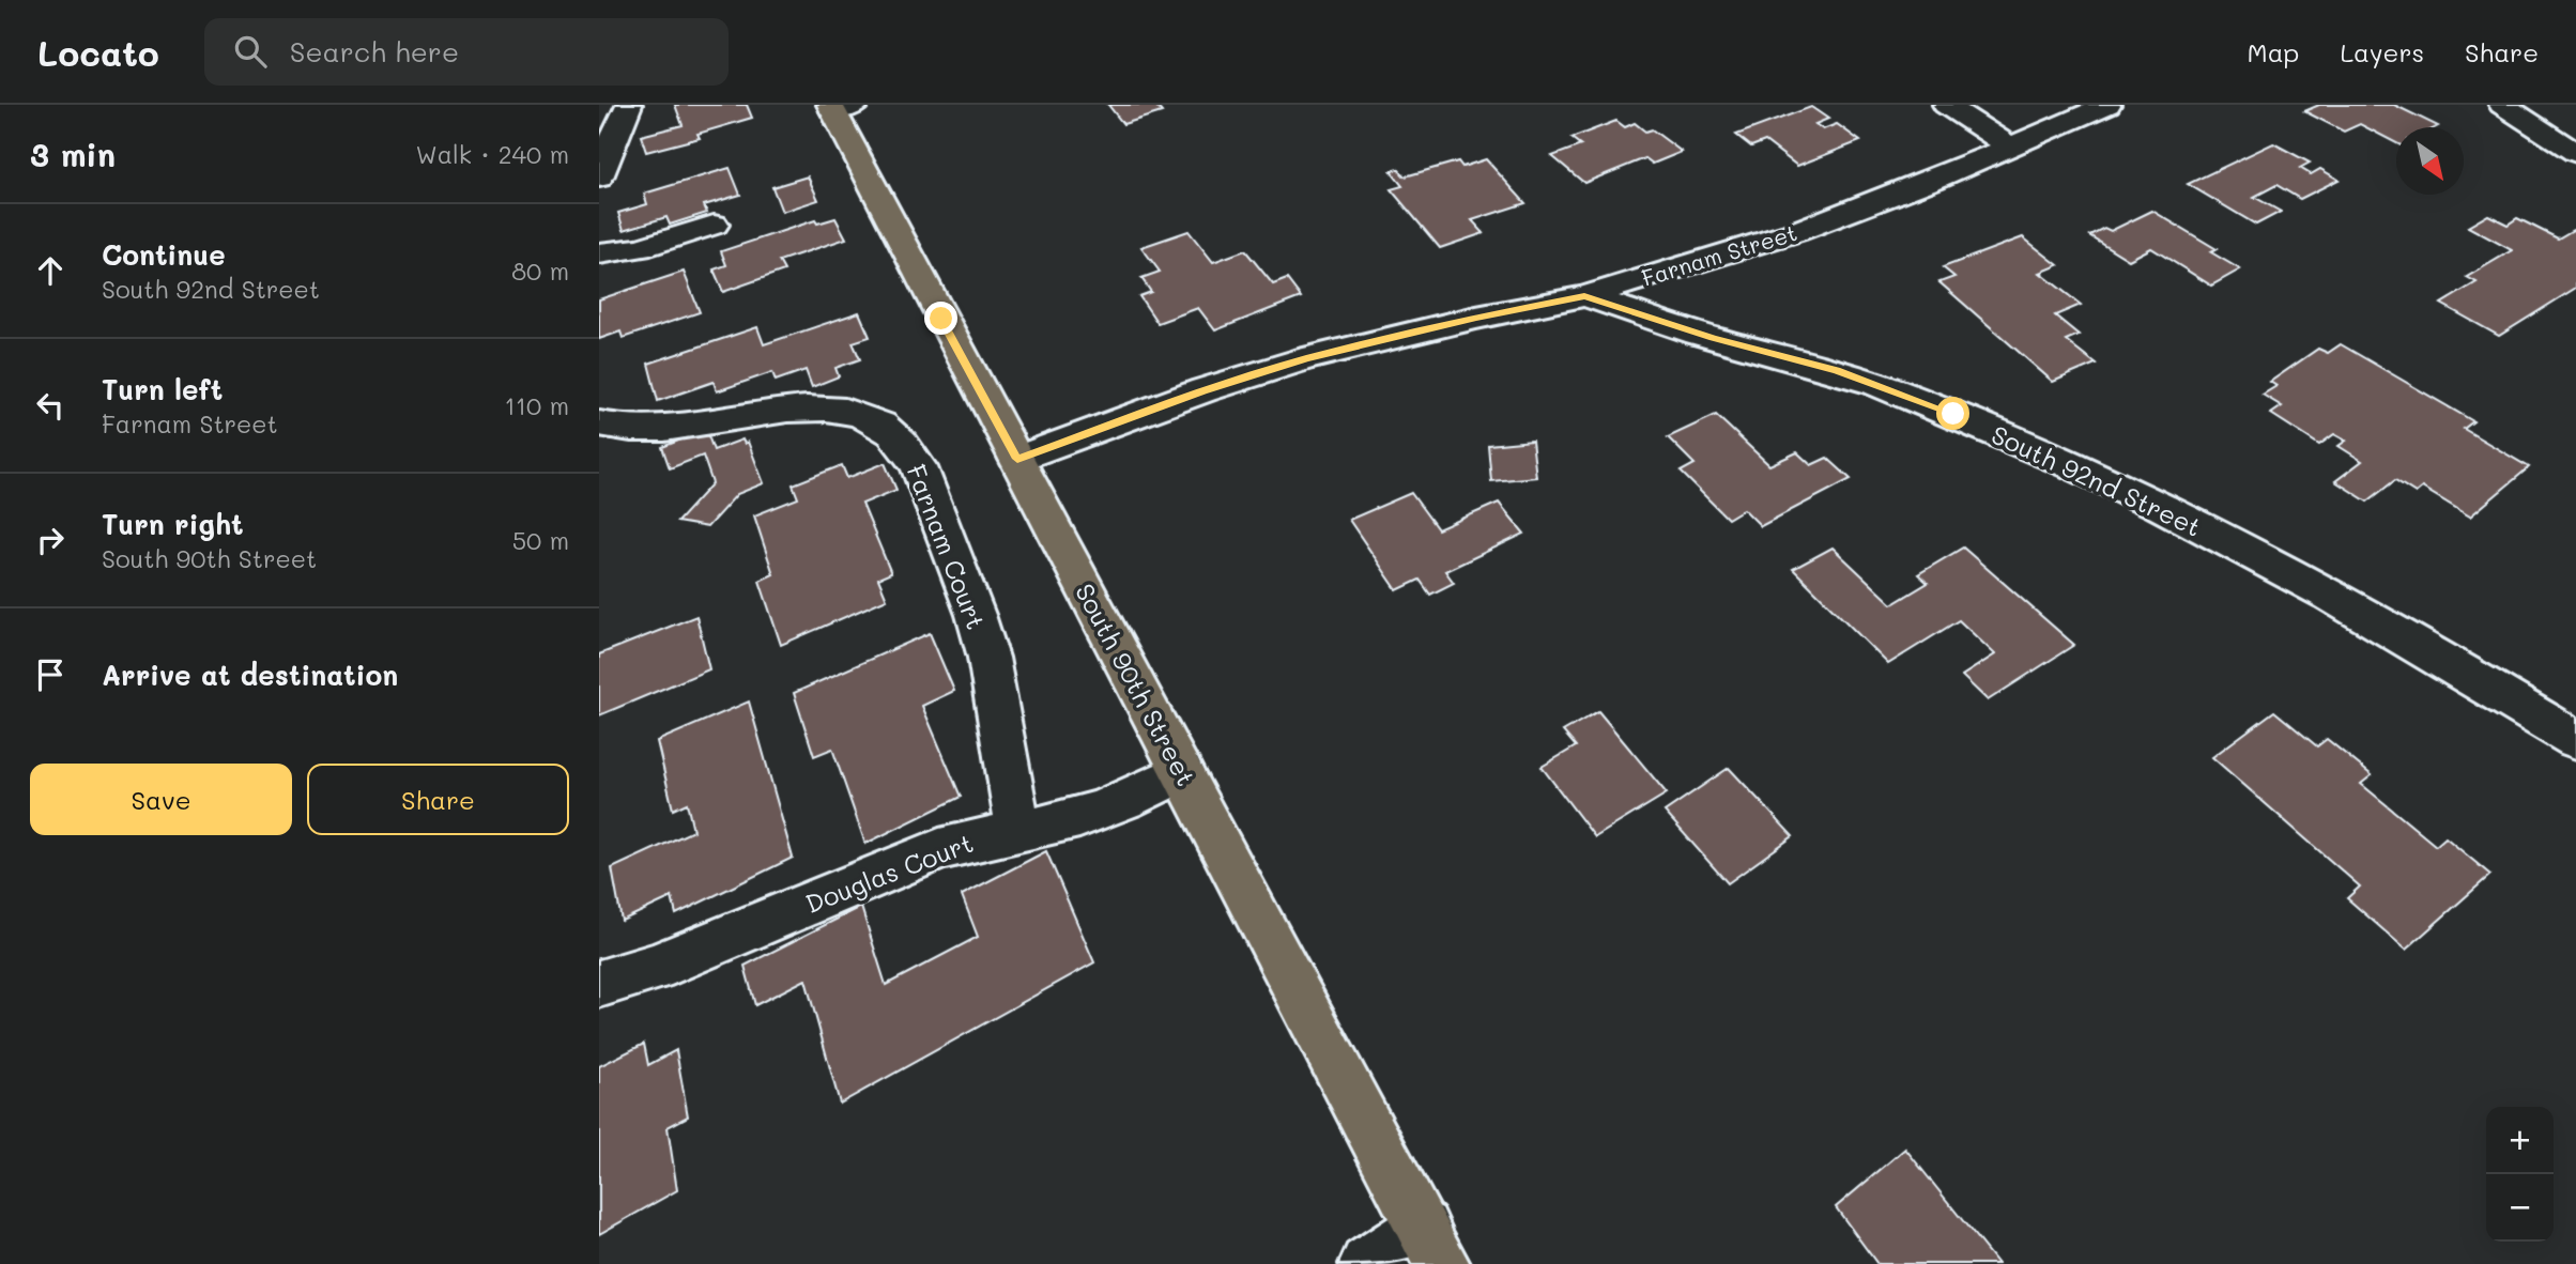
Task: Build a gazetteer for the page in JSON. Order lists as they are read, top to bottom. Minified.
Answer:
{"streets":{"main road":["South 90th Street"],"street":["Farnam Street","South 92nd Street","Farnam Court","Douglas Court"]},"crossings":[["Farnam Street","South 92nd Street"],["Farnam Street","South 90th Street"],["Farnam Court","Douglas Court"],["South 90th Street","Douglas Court"]],"north":"bottom right","page":{"header":"Locato","search":"Search here","nav":["Map","Layers","Share"],"heading":["3 min","Walk · 240 m"],"list":[["Continue","South 92nd Street","80 m"],["Turn left","Farnam Street","110 m"],["Turn right","South 90th Street","50 m"],"Arrive at destination"],"buttons":["Save","Share"],"map_buttons":["+","−"]}}
